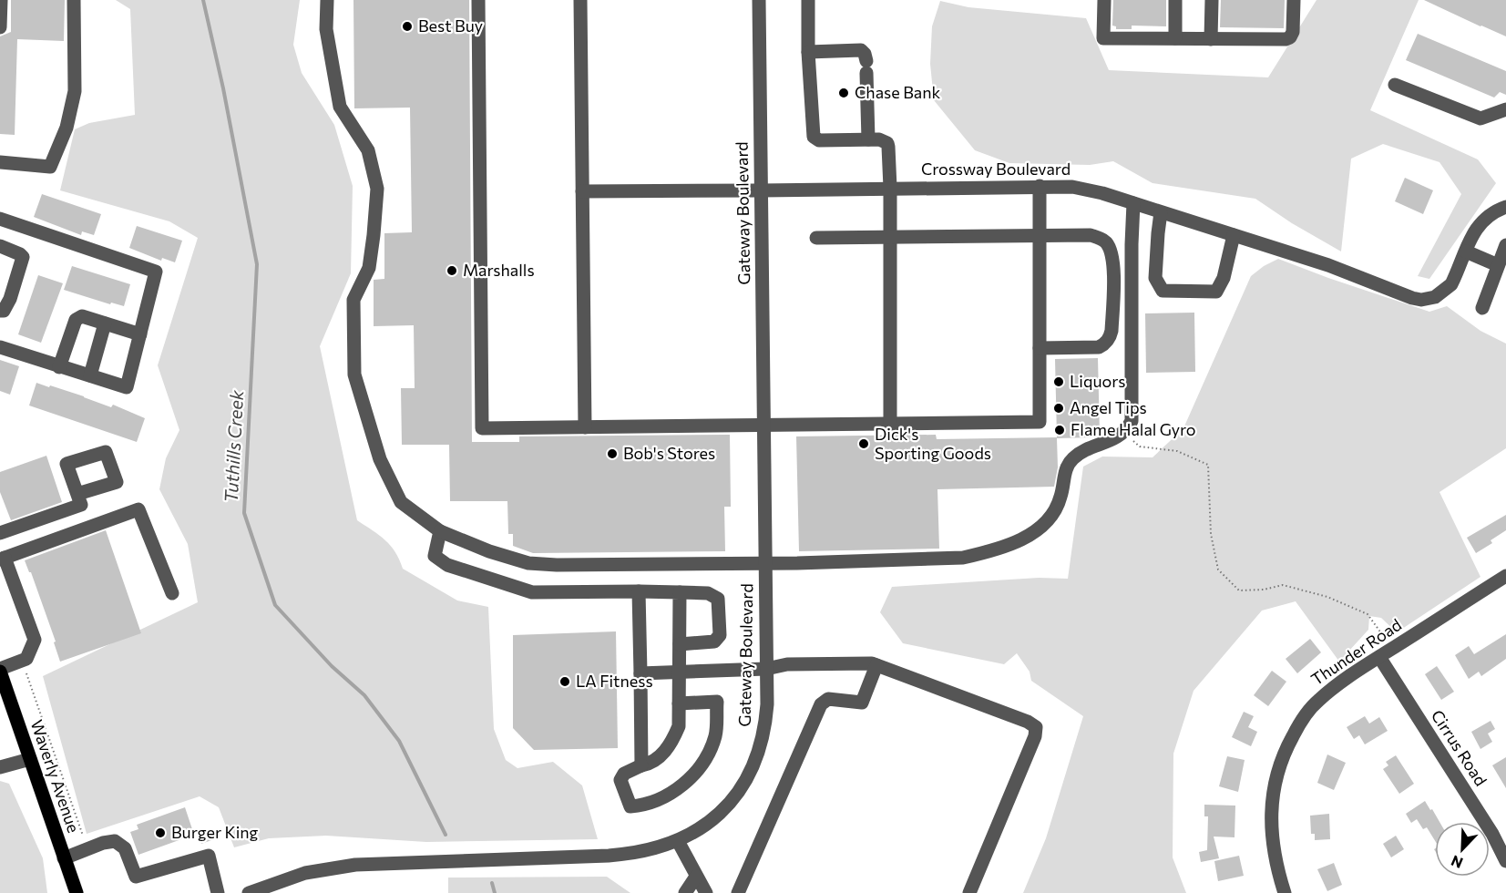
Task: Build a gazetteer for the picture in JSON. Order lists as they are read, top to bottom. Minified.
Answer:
{"streets":{"main road":["Waverly Avenue"],"street":["Crossway Boulevard","Gateway Boulevard","Thunder Road","Cirrus Road"]},"crossings":[["Crossway Boulevard","Gateway Boulevard"],["Thunder Road","Cirrus Road"]],"water":["Tuthills Creek"],"places":["Best Buy","Chase Bank","Marshalls","Liquors","Angel Tips","Flame Halal Gyro","Dick's Sporting Goods","Bob's Stores","LA Fitness","Burger King"],"north":"bottom left"}
